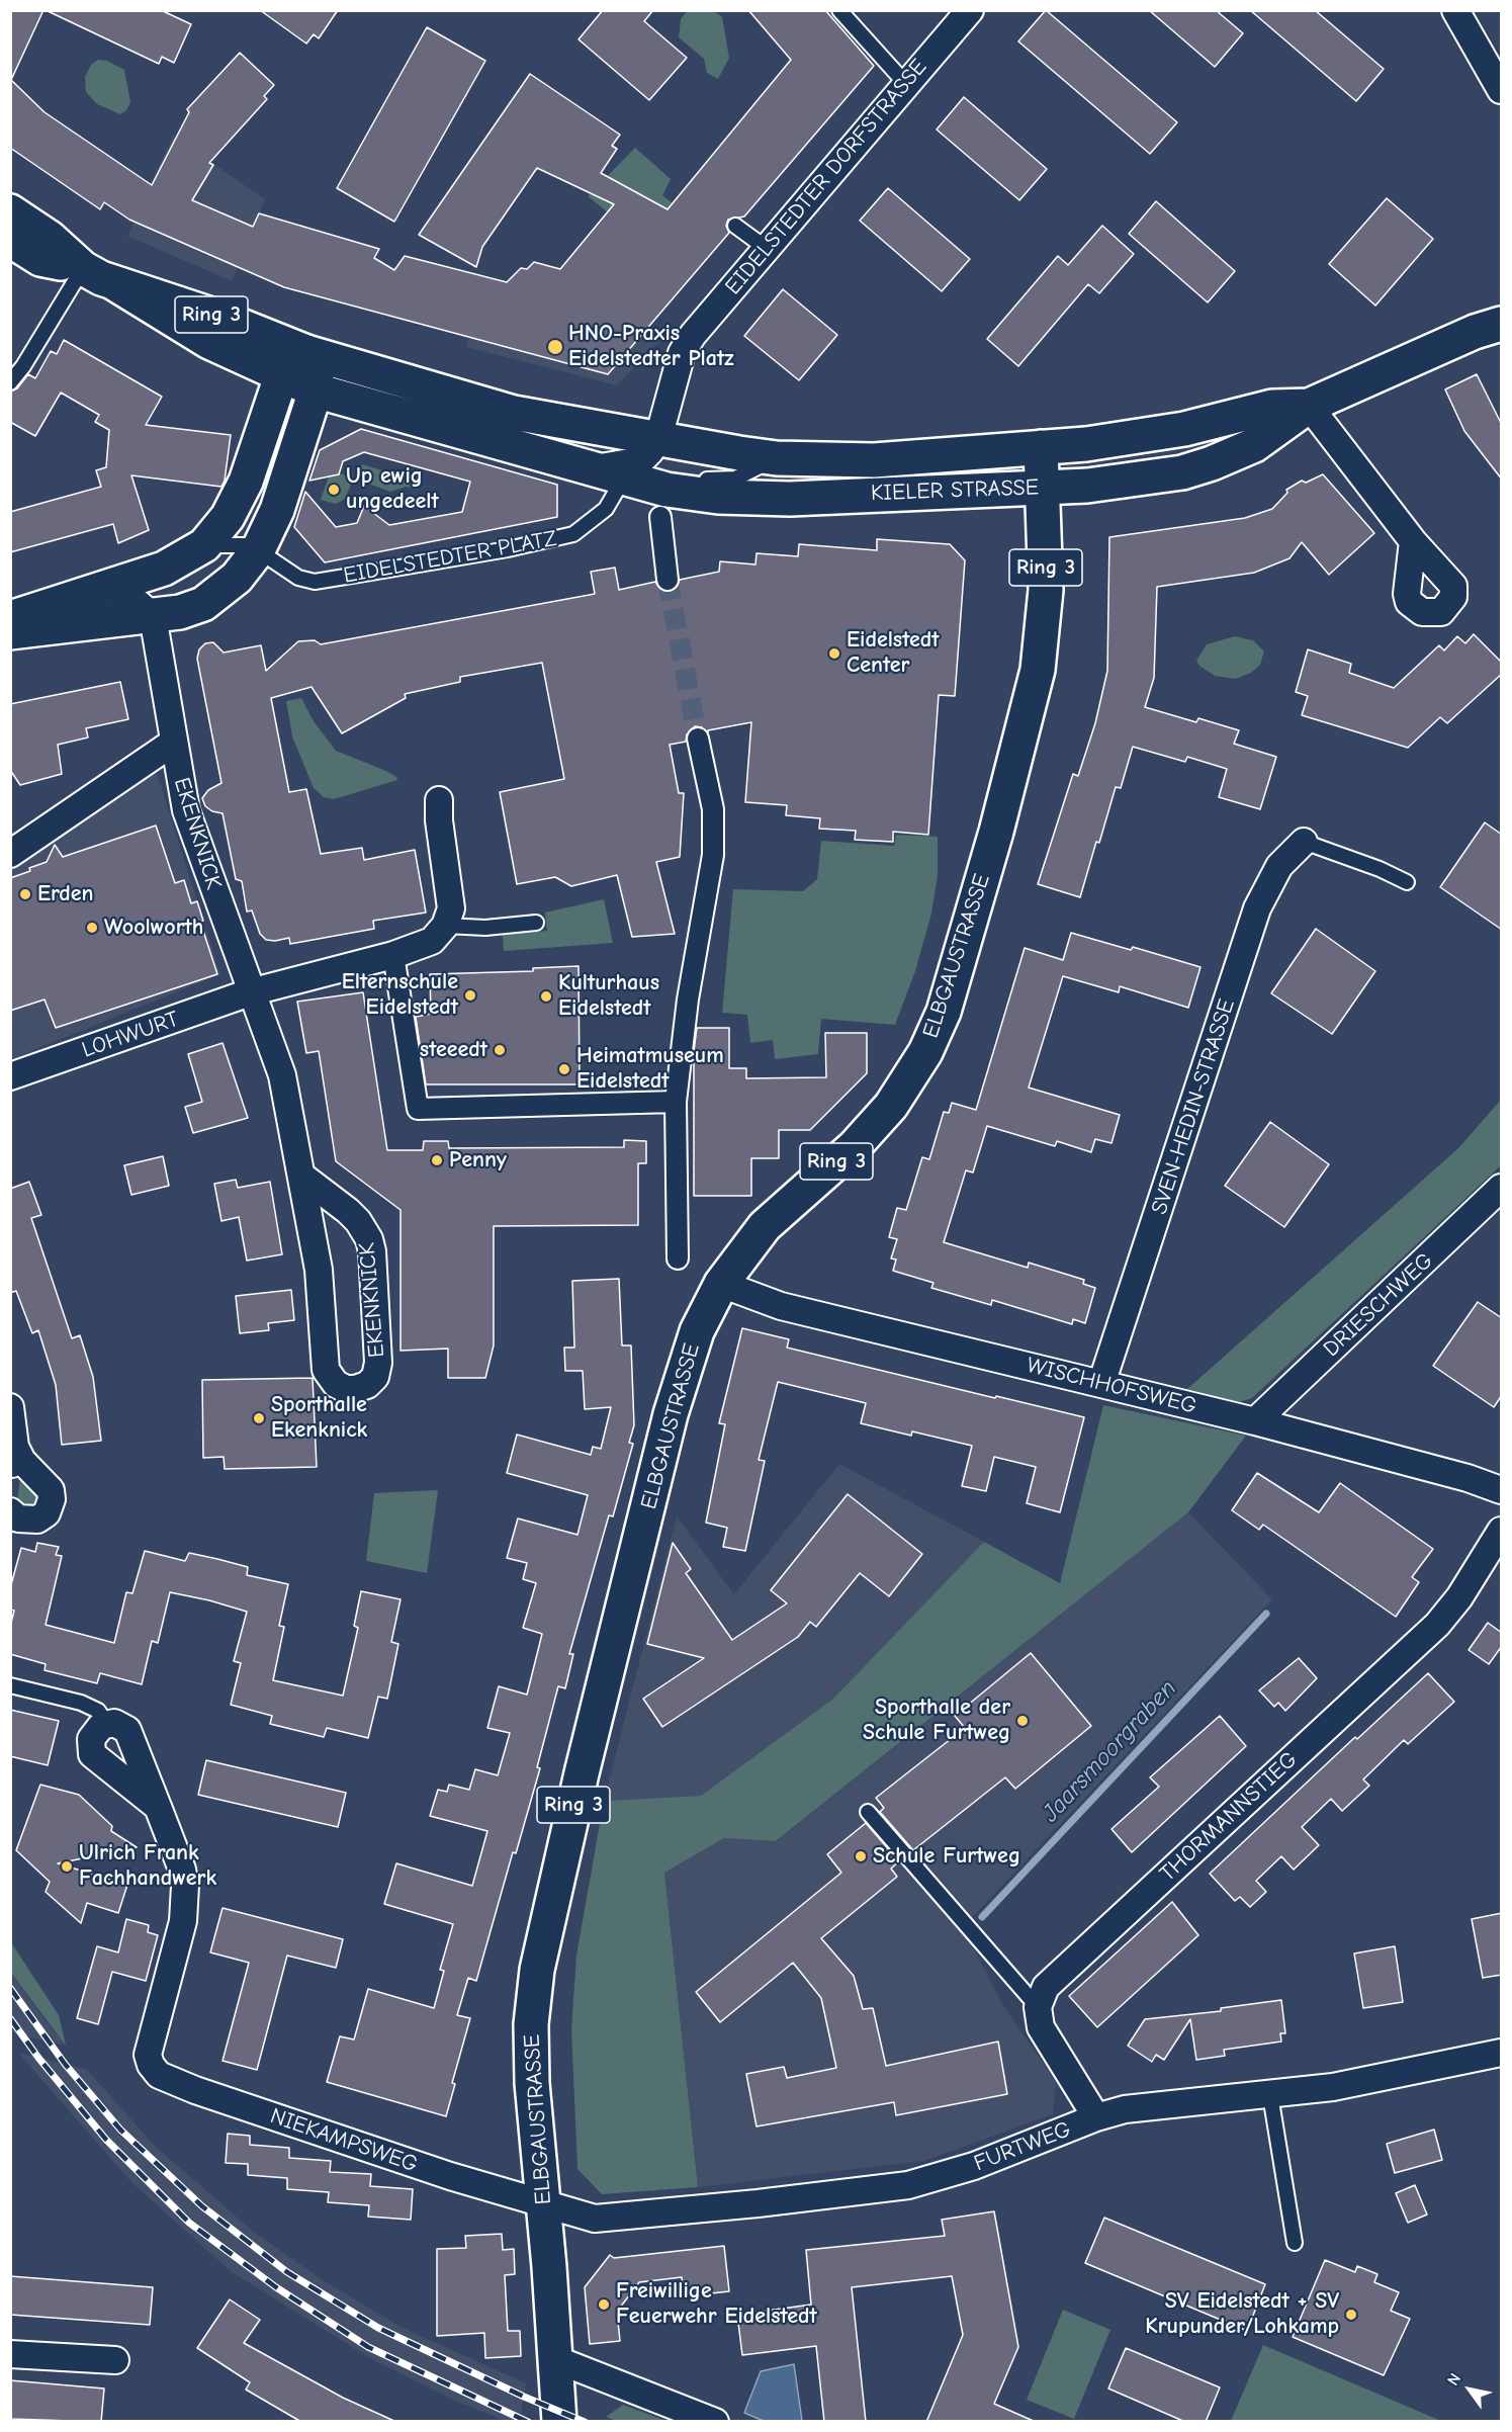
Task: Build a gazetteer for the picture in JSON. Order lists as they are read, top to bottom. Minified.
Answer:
{"streets":{"main road":["Ring 3","KIELER STRASSE","ELBGAUSTRASSE"],"street":["EIDELSTEDTER DORFSTRASSE","EKENKNICK","LOHWURT","SVEN-HEDIN-STRASSE","DRIESCHWEG","WISCHHOFSWEG","THORMANNSTIEG","NIEKAMPSWEG","FURTWEG"],"lane":["EIDELSTEDTER PLATZ"]},"crossings":[["EIDELSTEDTER DORFSTRASSE","KIELER STRASSE"],["KIELER STRASSE","EIDELSTEDTER PLATZ"],["KIELER STRASSE","ELBGAUSTRASSE"],["EKENKNICK","LOHWURT"],["ELBGAUSTRASSE","WISCHHOFSWEG"],["ELBGAUSTRASSE","NIEKAMPSWEG"],["ELBGAUSTRASSE","FURTWEG"],["SVEN-HEDIN-STRASSE","WISCHHOFSWEG"],["DRIESCHWEG","WISCHHOFSWEG"],["NIEKAMPSWEG","FURTWEG"]],"water":["Jaarsmoorgraben"],"places":["HNO-Praxis Eidelstedter Platz","Up ewig ungedeelt","Eidelstedt Center","Erden","Woolworth","Elternschule Eidelstedt","Kulturhaus Eidelstedt","steeedt","Heimatmuseum Eidelstedt","Penny","Sporthalle Ekenknick","Sporthalle der Schule Furtweg","Schule Furtweg","Ulrich Frank Fachhandwerk","Freiwillige Feuerwehr Eidelstedt","SV Eidelstedt + SV Krupunder/Lohkamp"],"north":"top left"}
